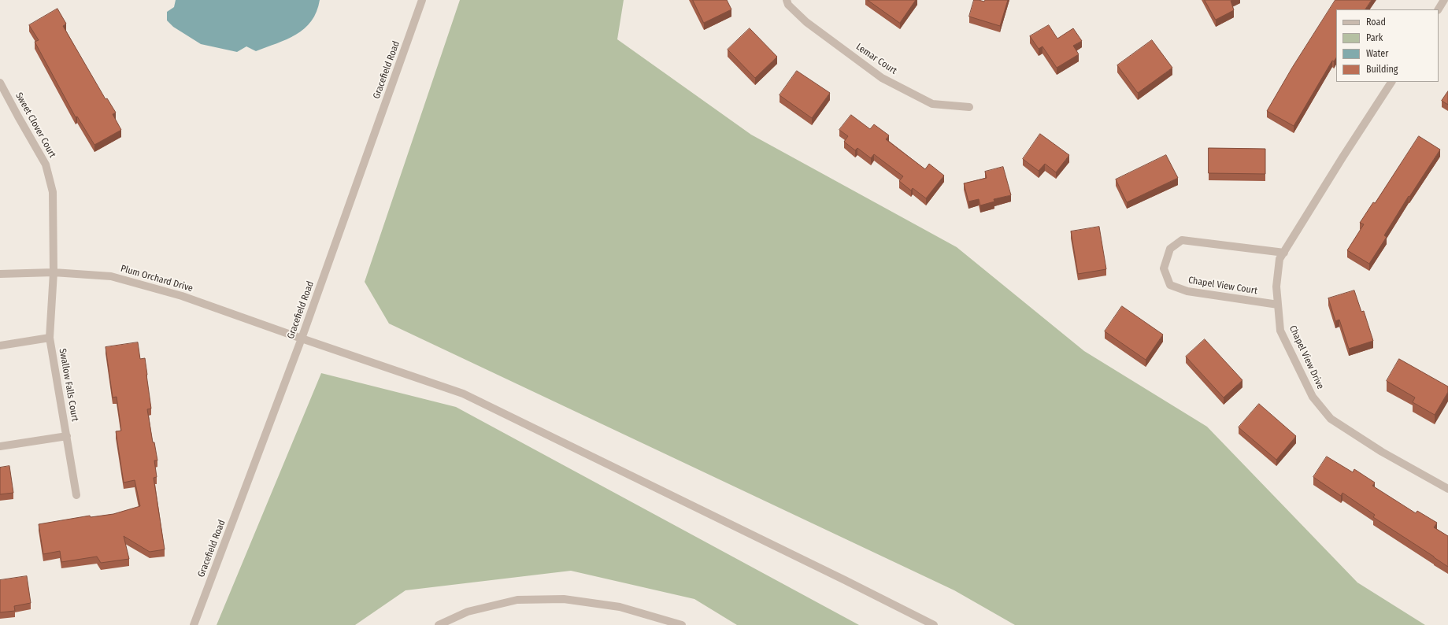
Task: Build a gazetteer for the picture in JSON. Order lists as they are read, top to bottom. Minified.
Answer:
{"streets":{"street":["Lemar Court","Gracefield Road","Sweet Clover Court","Plum Orchard Drive","Chapel View Court","Chapel View Drive","Swallow Falls Court"]},"crossings":[["Gracefield Road","Plum Orchard Drive"],["Sweet Clover Court","Plum Orchard Drive"],["Sweet Clover Court","Swallow Falls Court"],["Plum Orchard Drive","Swallow Falls Court"],["Chapel View Court","Chapel View Drive"]],"legend":["Road","Park","Water","Building"]}
